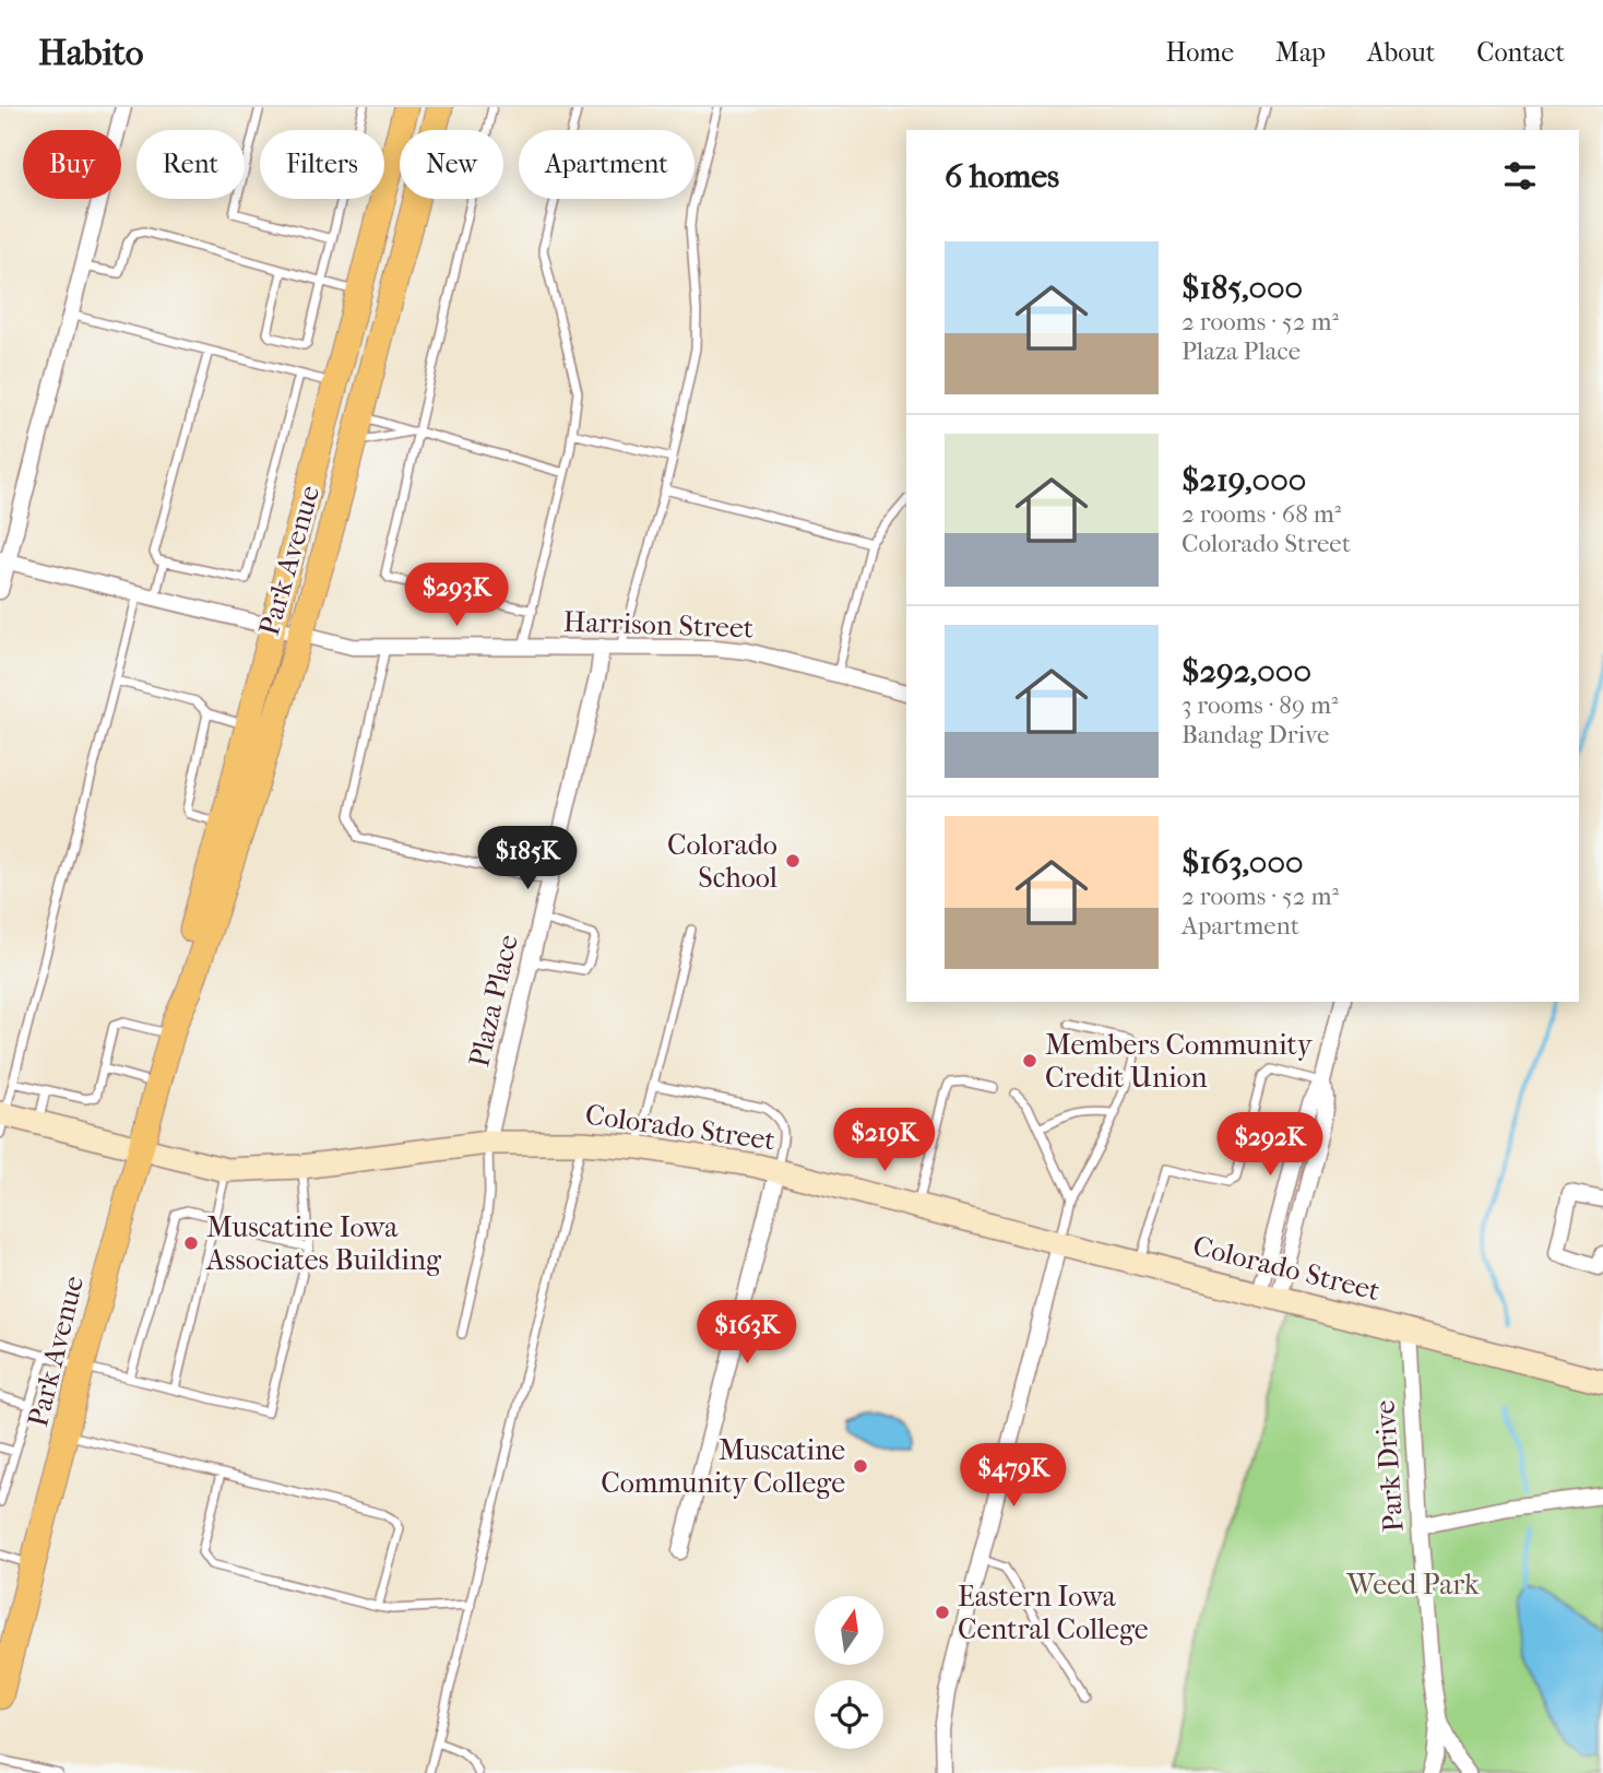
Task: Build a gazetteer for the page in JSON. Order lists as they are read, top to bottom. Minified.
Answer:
{"streets":{"main road":["Park Avenue"],"street":["Harrison Street","Plaza Place","Colorado Street","Park Drive"]},"crossings":[["Park Avenue","Harrison Street"],["Park Avenue","Colorado Street"],["Harrison Street","Plaza Place"],["Plaza Place","Colorado Street"],["Colorado Street","Park Drive"]],"parks":["Weed Park"],"places":["Colorado School","Members Community Credit Union","Muscatine Iowa Associates Building","Muscatine Community College","Eastern Iowa Central College"],"north":"top","page":{"header":"Habito","nav":["Home","Map","About","Contact"],"chip":["Buy","Rent","Filters","New","Apartment"],"heading":"6 homes","list":[{"name":"$185,000","note":"2 rooms · 52 m² · Plaza Place"},{"name":"$219,000","note":"2 rooms · 68 m² · Colorado Street"},{"name":"$292,000","note":"3 rooms · 89 m² · Bandag Drive"},{"name":"$163,000","note":"2 rooms · 52 m² · Apartment"}],"price":["$293K","$185K","$219K","$292K","$163K","$479K"]}}
